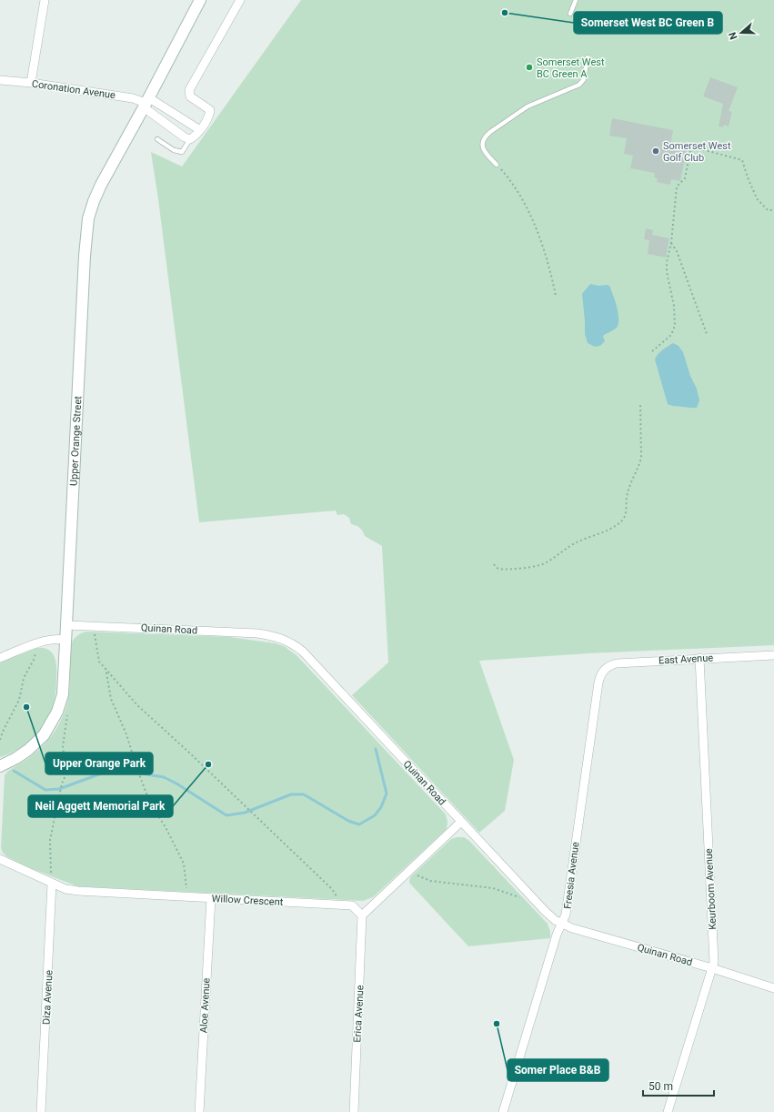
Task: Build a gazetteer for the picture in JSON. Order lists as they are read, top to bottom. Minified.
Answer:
{"streets":{"street":["Coronation Avenue","Upper Orange Street","Quinan Road","East Avenue","Freesia Avenue","Keurboom Avenue","Willow Crescent","Diza Avenue","Aloe Avenue","Erica Avenue"]},"crossings":[["Coronation Avenue","Upper Orange Street"],["Upper Orange Street","Quinan Road"],["Quinan Road","Freesia Avenue"],["Quinan Road","Keurboom Avenue"],["East Avenue","Freesia Avenue"],["East Avenue","Keurboom Avenue"],["Willow Crescent","Diza Avenue"],["Willow Crescent","Aloe Avenue"],["Willow Crescent","Erica Avenue"]],"places":["Somerset West BC Green B","Somerset West BC Green A","Somerset West Golf Club","Upper Orange Park","Neil Aggett Memorial Park","Somer Place B&B"],"scale_bar":"50 m","north":"left"}
